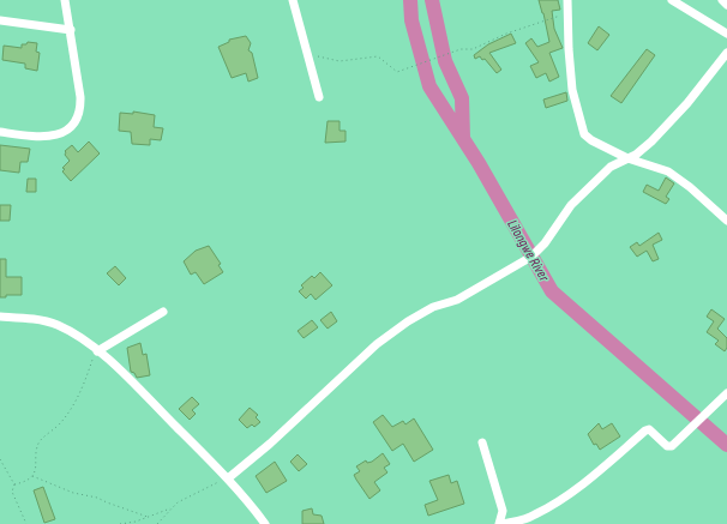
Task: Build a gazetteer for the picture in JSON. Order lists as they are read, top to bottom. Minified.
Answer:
{"water":["Lilongwe River"]}
